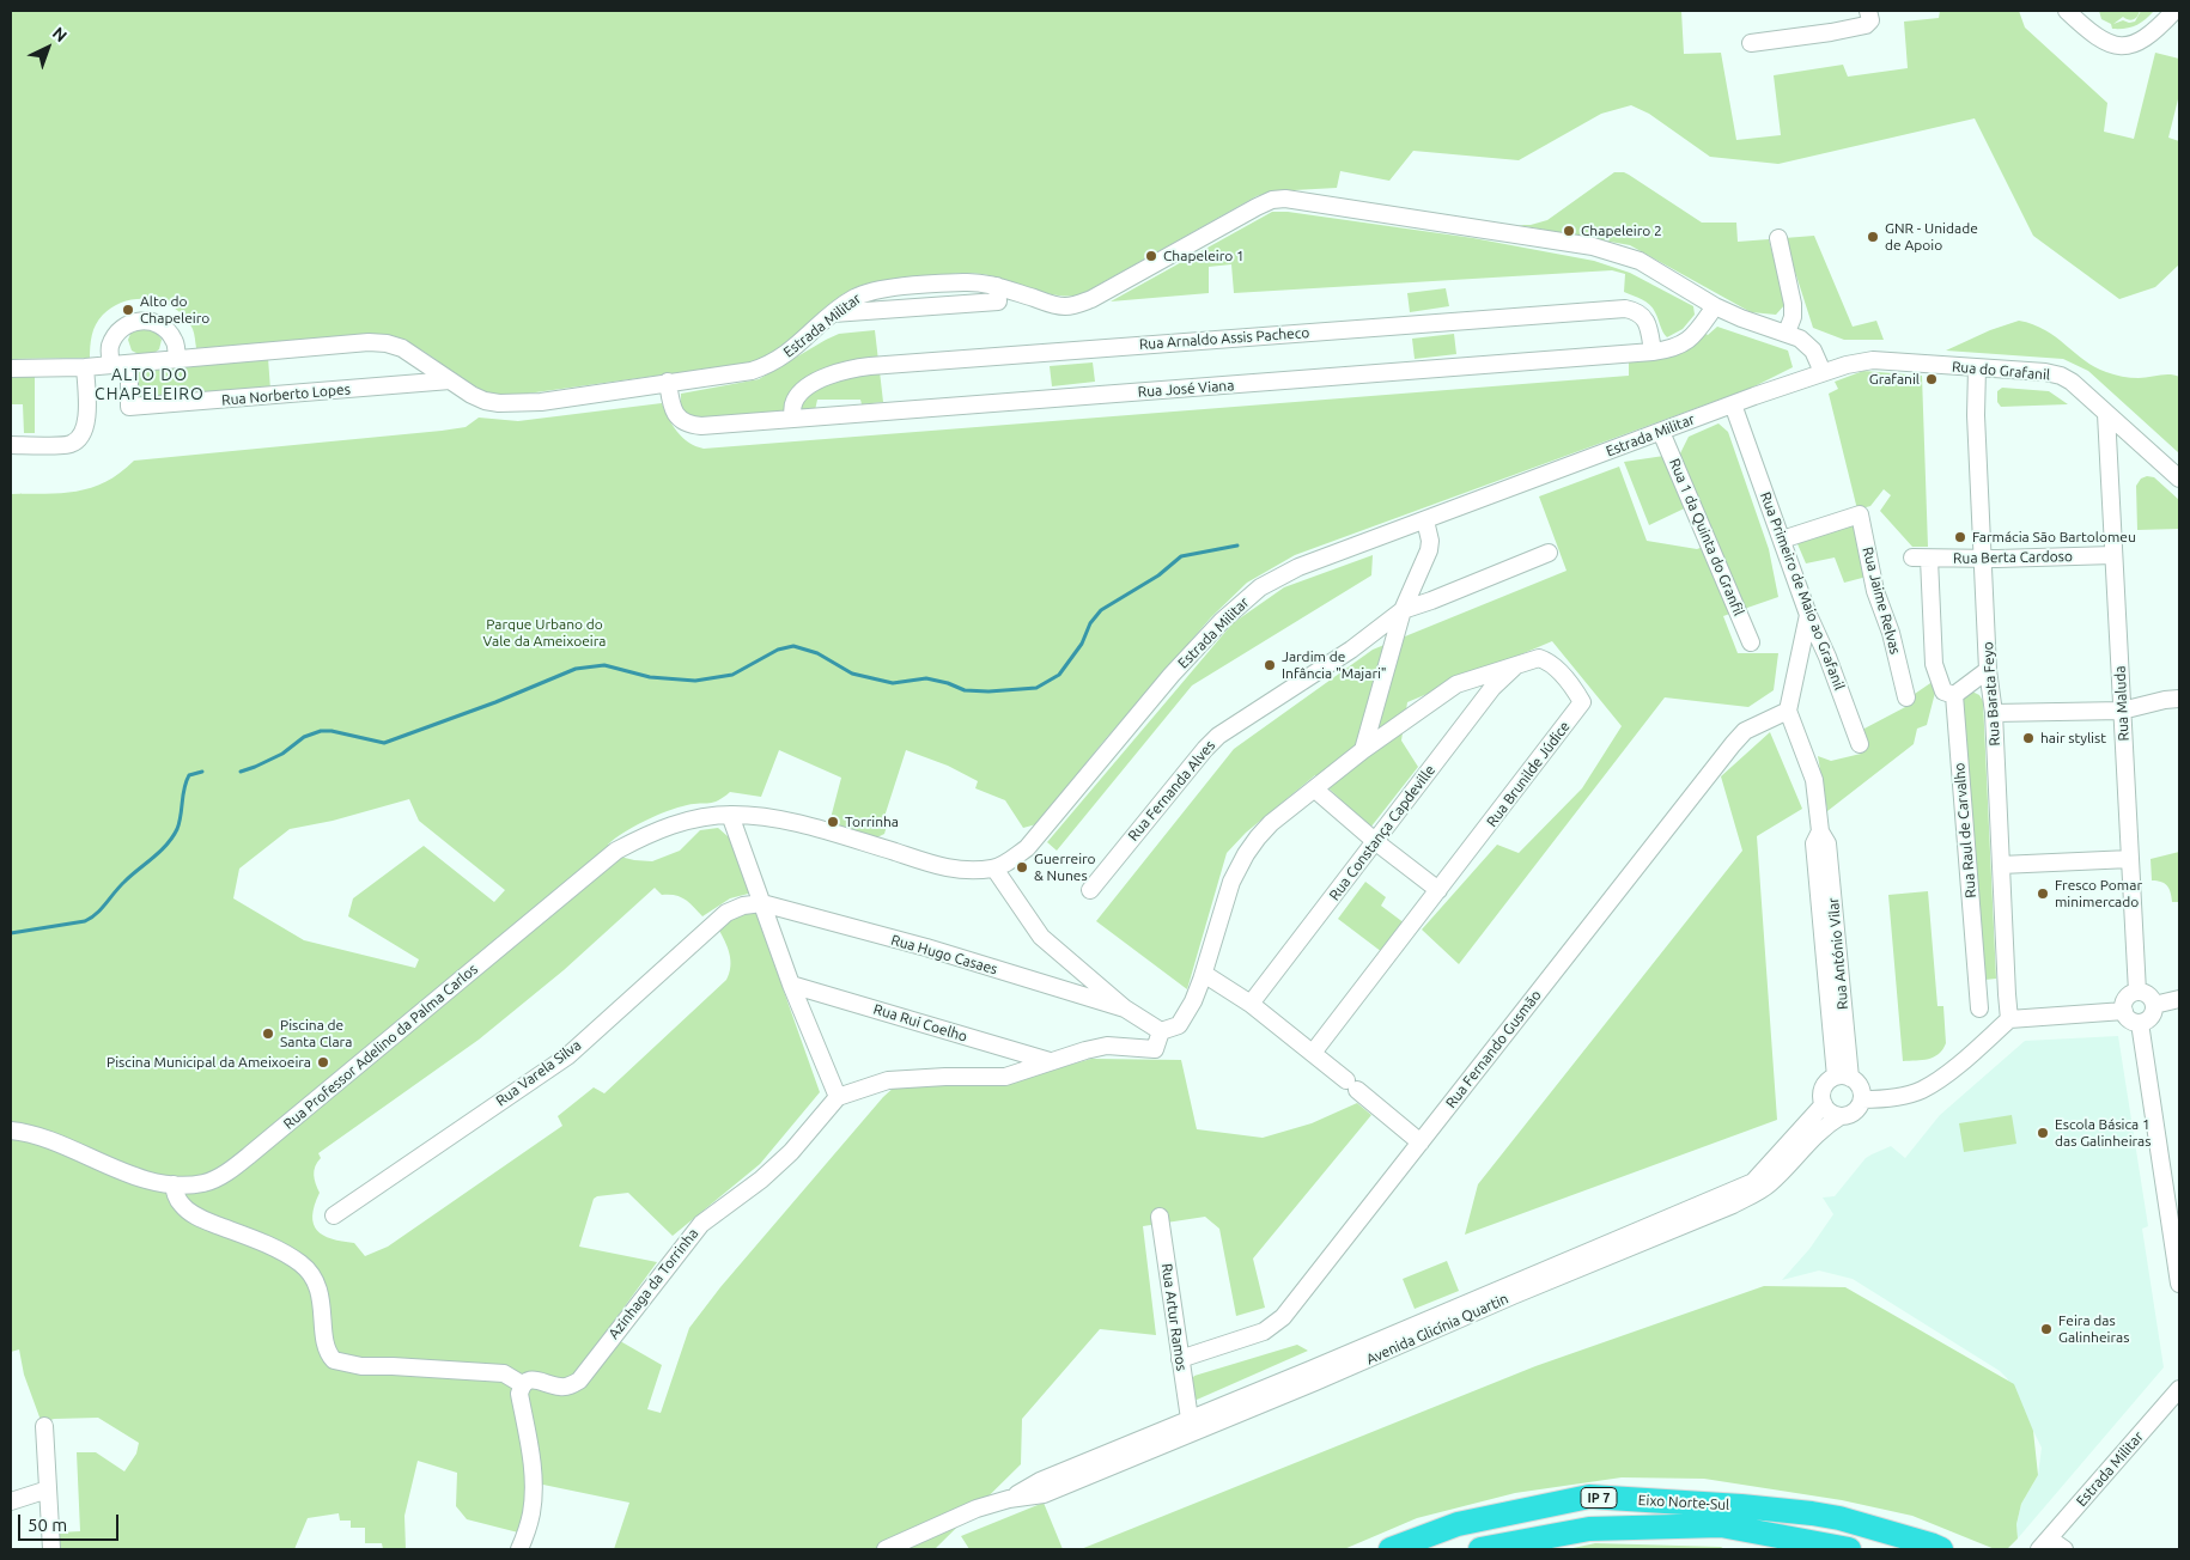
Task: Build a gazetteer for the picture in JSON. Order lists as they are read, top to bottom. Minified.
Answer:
{"streets":{"highway":["IP 7","Eixo Norte-Sul"],"street":["Estrada Militar","Rua Arnaldo Assis Pacheco","Rua do Grafanil","Rua José Viana","Rua Norberto Lopes","Rua 1 da Quinta do Granfil","Rua Berta Cardoso","Rua Primeiro de Maio ao Grafanil","Rua Jaime Relvas","Rua Barata Feyo","Rua Maluda","Rua Brunilde Júdice","Rua Fernanda Alves","Rua Raul de Carvalho","Rua Constança Capdeville","Rua António Vilar","Rua Hugo Casaes","Rua Rui Coelho","Rua Professor Adelino da Palma Carlos","Rua Fernando Gusmão","Rua Varela Silva","Azinhaga da Torrinha","Rua Artur Ramos","Avenida Glicínia Quartin"]},"crossings":[["Estrada Militar","Rua do Grafanil"],["Estrada Militar","Rua José Viana"],["Estrada Militar","Rua Norberto Lopes"],["Estrada Militar","Rua 1 da Quinta do Granfil"],["Estrada Militar","Rua Primeiro de Maio ao Grafanil"],["Estrada Militar","Rua Professor Adelino da Palma Carlos"],["Rua Arnaldo Assis Pacheco","Rua José Viana"],["Rua do Grafanil","Rua Barata Feyo"],["Rua do Grafanil","Rua Maluda"],["Rua Berta Cardoso","Rua Barata Feyo"],["Rua Berta Cardoso","Rua Maluda"],["Rua Berta Cardoso","Rua Raul de Carvalho"],["Rua Primeiro de Maio ao Grafanil","Rua Jaime Relvas"],["Rua Brunilde Júdice","Rua Constança Capdeville"],["Rua António Vilar","Rua Fernando Gusmão"],["Rua António Vilar","Avenida Glicínia Quartin"],["Rua Hugo Casaes","Rua Varela Silva"],["Rua Fernando Gusmão","Rua Artur Ramos"],["Rua Artur Ramos","Avenida Glicínia Quartin"]],"districts":["ALTO DO CHAPELEIRO"],"parks":["Parque Urbano do Vale da Ameixoeira"],"places":["Chapeleiro 2","GNR - Unidade de Apoio","Chapeleiro 1","Alto do Chapeleiro","Grafanil","Farmácia São Bartolomeu","Jardim de Infância \"Majari\"","hair stylist","Torrinha","Guerreiro & Nunes","Fresco Pomar minimercado","Piscina de Santa Clara","Piscina Municipal da Ameixoeira","Escola Básica 1 das Galinheiras","Feira das Galinheiras"],"scale_bar":"50 m","north":"top right"}
